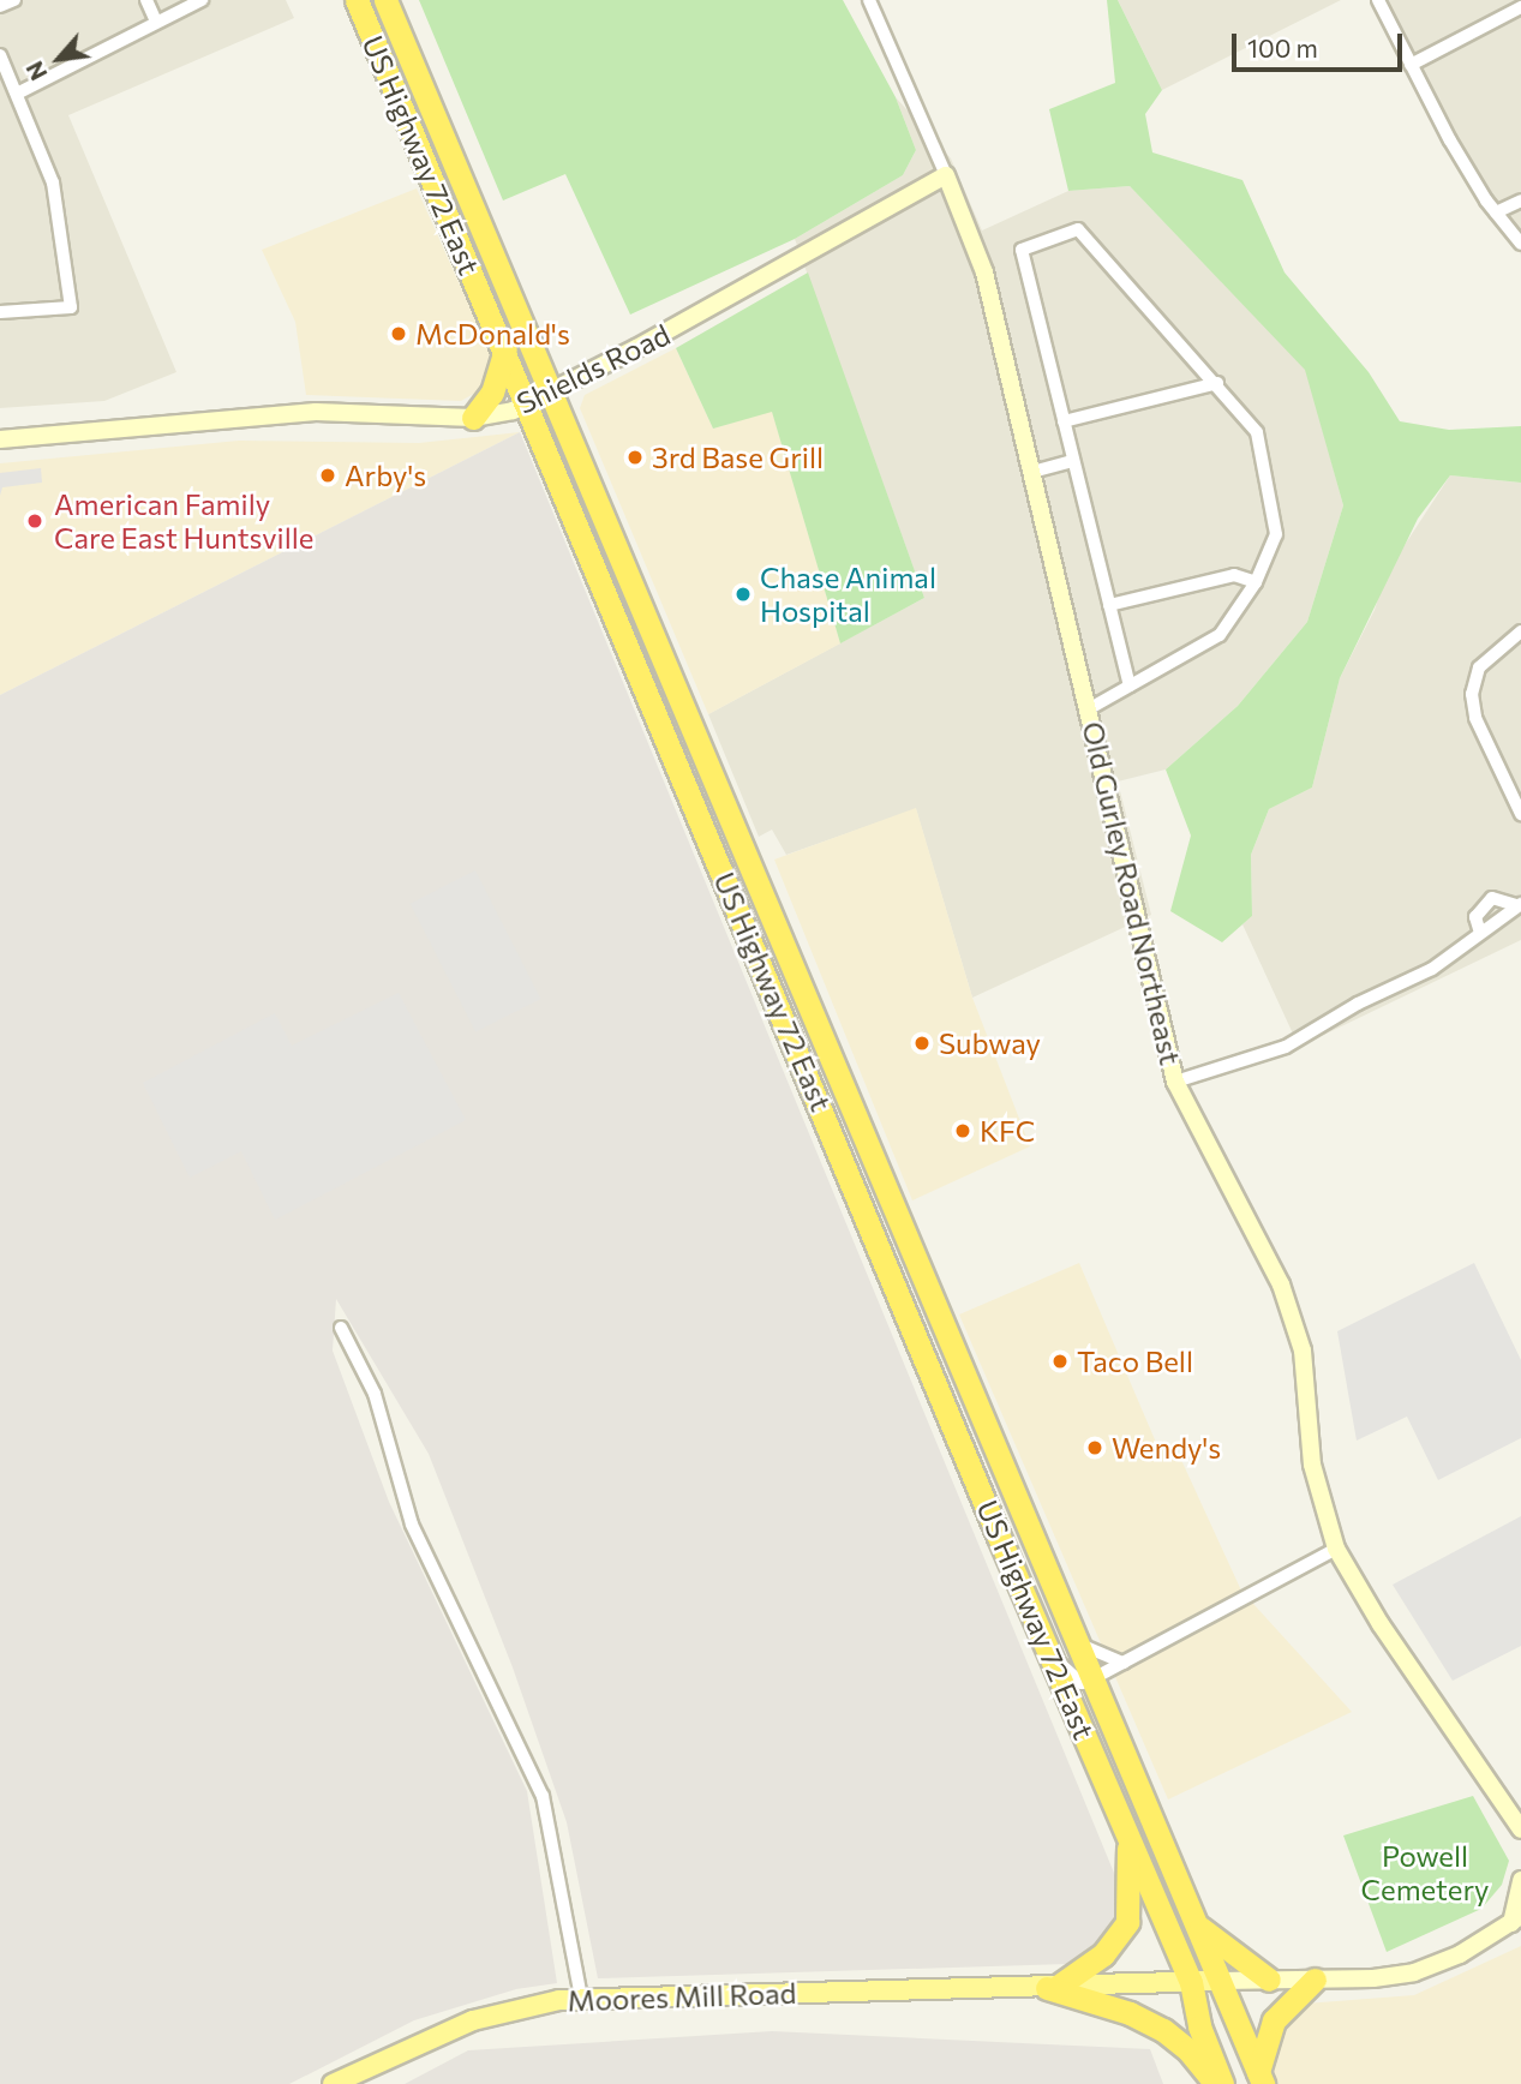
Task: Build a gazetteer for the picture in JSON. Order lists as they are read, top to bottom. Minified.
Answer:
{"streets":{"highway":["US Highway 72 East"],"main road":["Moores Mill Road"],"street":["Shields Road","Old Gurley Road Northeast"]},"crossings":[["US Highway 72 East","Shields Road"],["US Highway 72 East","Moores Mill Road"],["Shields Road","Old Gurley Road Northeast"]],"parks":["Powell Cemetery"],"places":["McDonald's","3rd Base Grill","Arby's","American Family Care East Huntsville","Chase Animal Hospital","Subway","KFC","Taco Bell","Wendy's"],"scale_bar":"100 m","north":"bottom left"}
